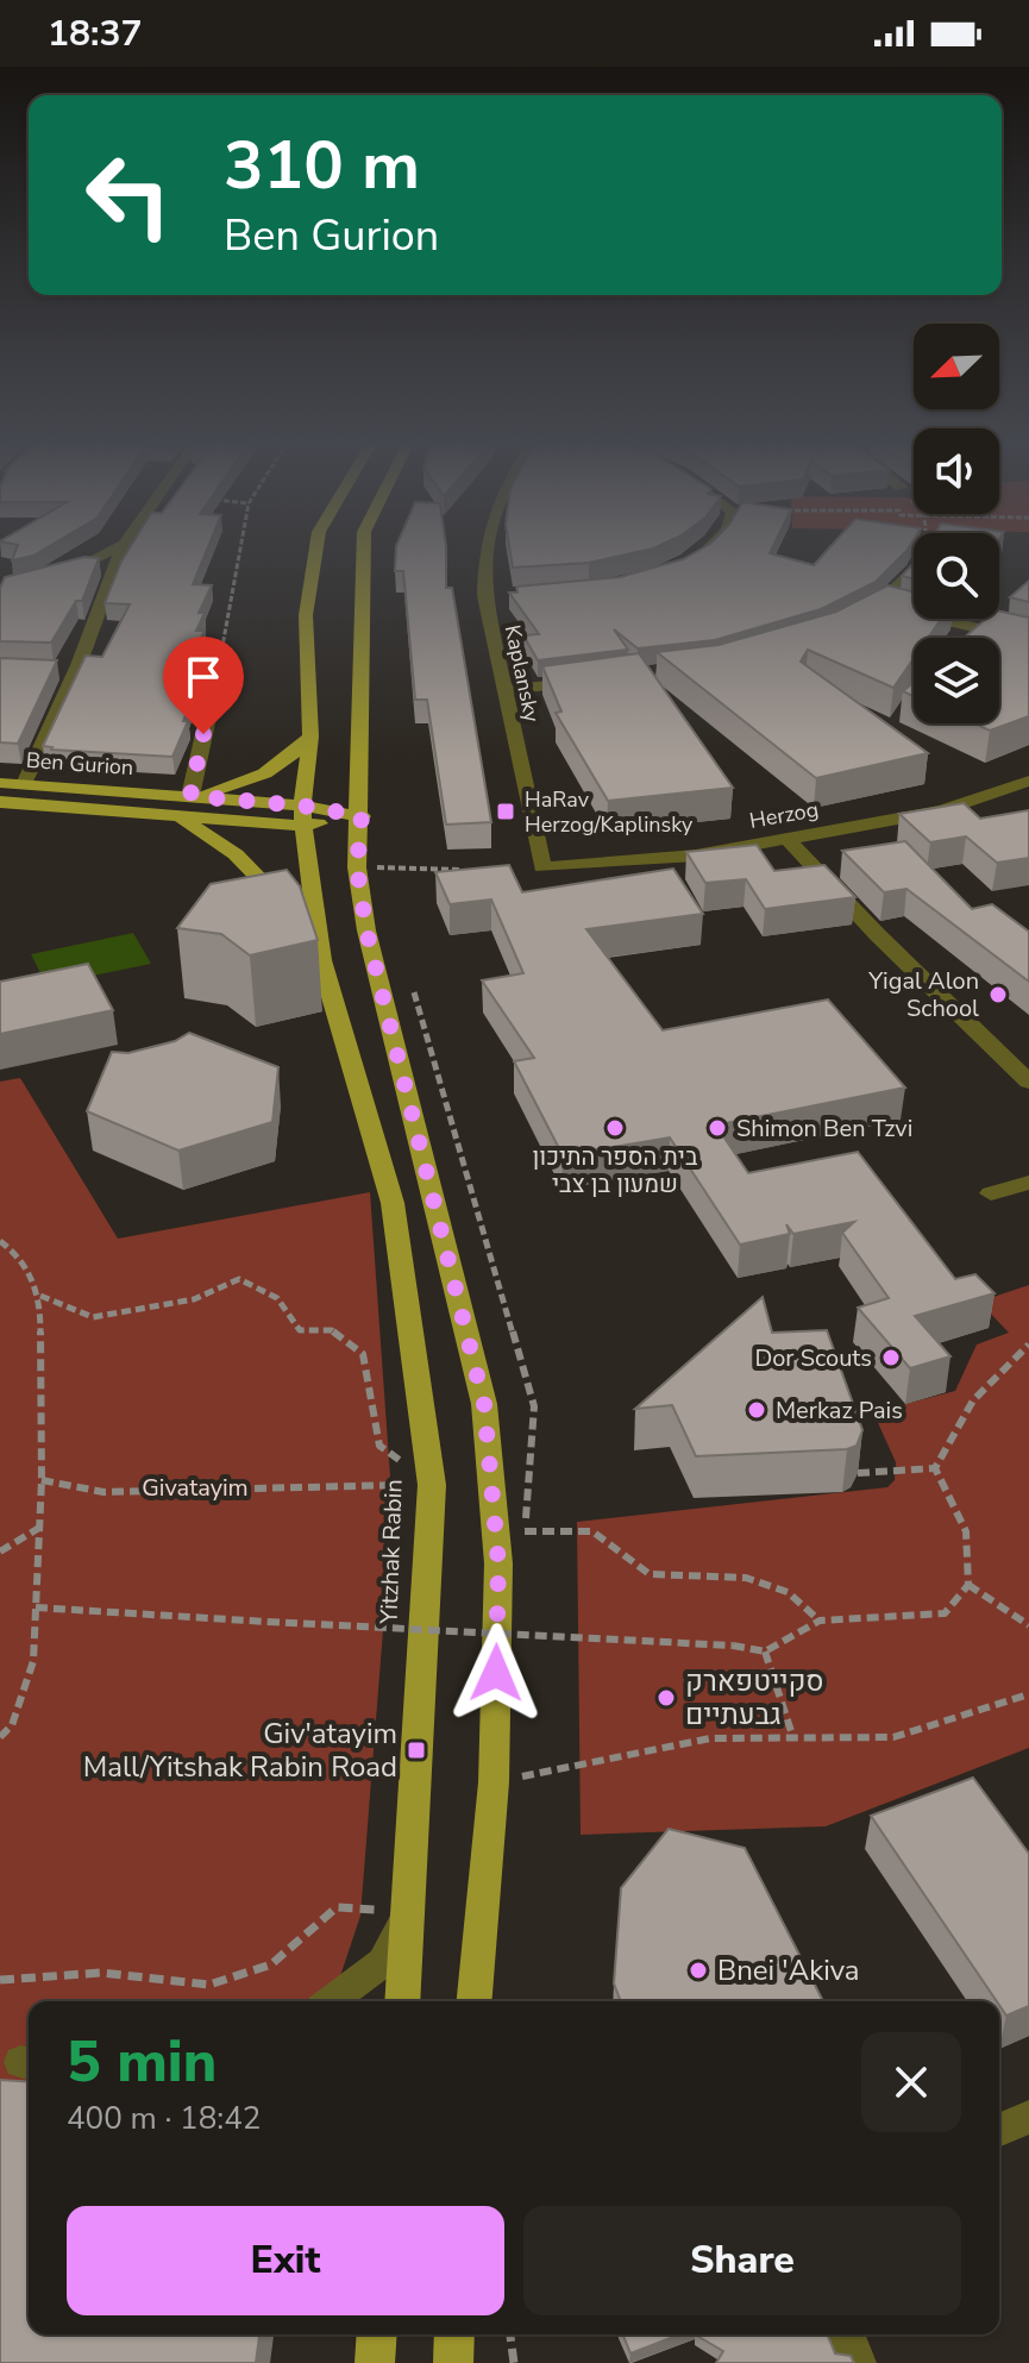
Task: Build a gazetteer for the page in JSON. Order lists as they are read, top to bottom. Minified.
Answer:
{"streets":{"main road":["Ben Gurion","Yitzhak Rabin"],"street":["Kaplansky","Herzog"]},"crossings":[["Kaplansky","Herzog"],["Ben Gurion","Yitzhak Rabin"]],"parks":["Givatayim"],"places":{"transit":["HaRav Herzog/Kaplinsky","Giv'atayim Mall/Yitshak Rabin Road"],"other":["Yigal Alon School","בית הספר התיכון שמעון בן צבי","Shimon Ben Tzvi","Dor Scouts","Merkaz Pais","סקייטפארק גבעתיים","Bnei 'Akiva"]},"north":"bottom left","page":{"status":"18:37","turn":["310 m","Ben Gurion"],"heading":["5 min","400 m · 18:42"],"buttons":["Exit","Share"]}}
